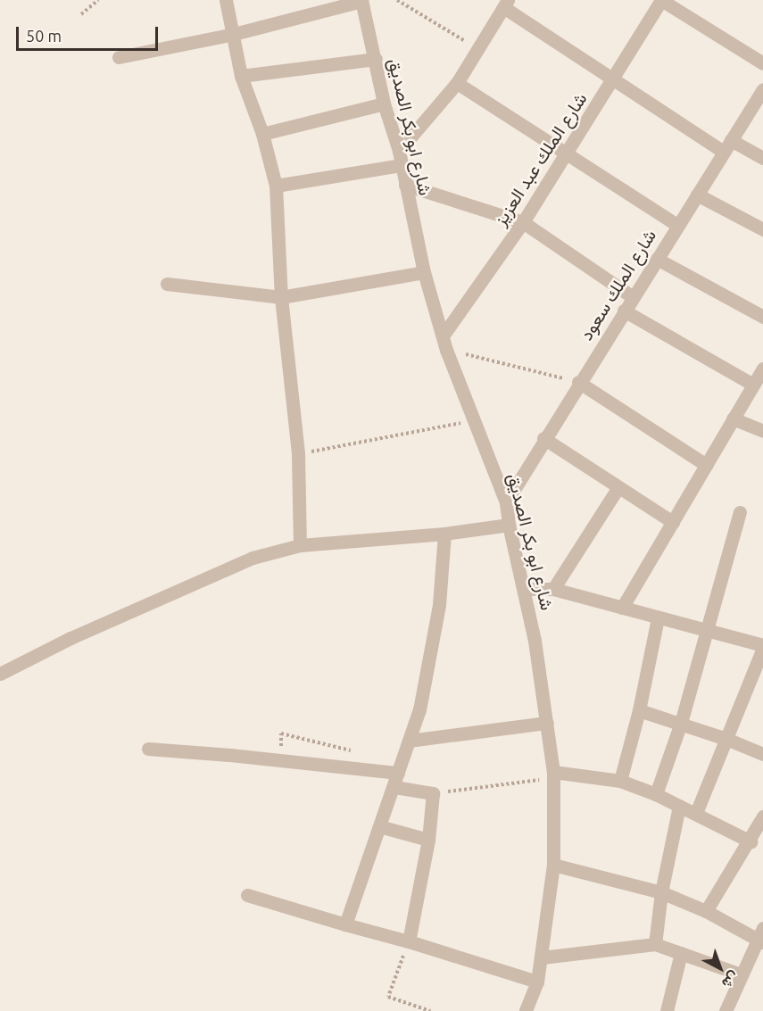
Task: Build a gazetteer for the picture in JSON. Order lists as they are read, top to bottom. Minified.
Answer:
{"streets":{"street":["شارع ابو بكر الصديق","شارع الملك عبد العزيز","شارع الملك سعود"]},"crossings":[["شارع ابو بكر الصديق","شارع الملك عبد العزيز"],["شارع ابو بكر الصديق","شارع الملك سعود"]],"scale_bar":"50 m","north":"bottom right"}
